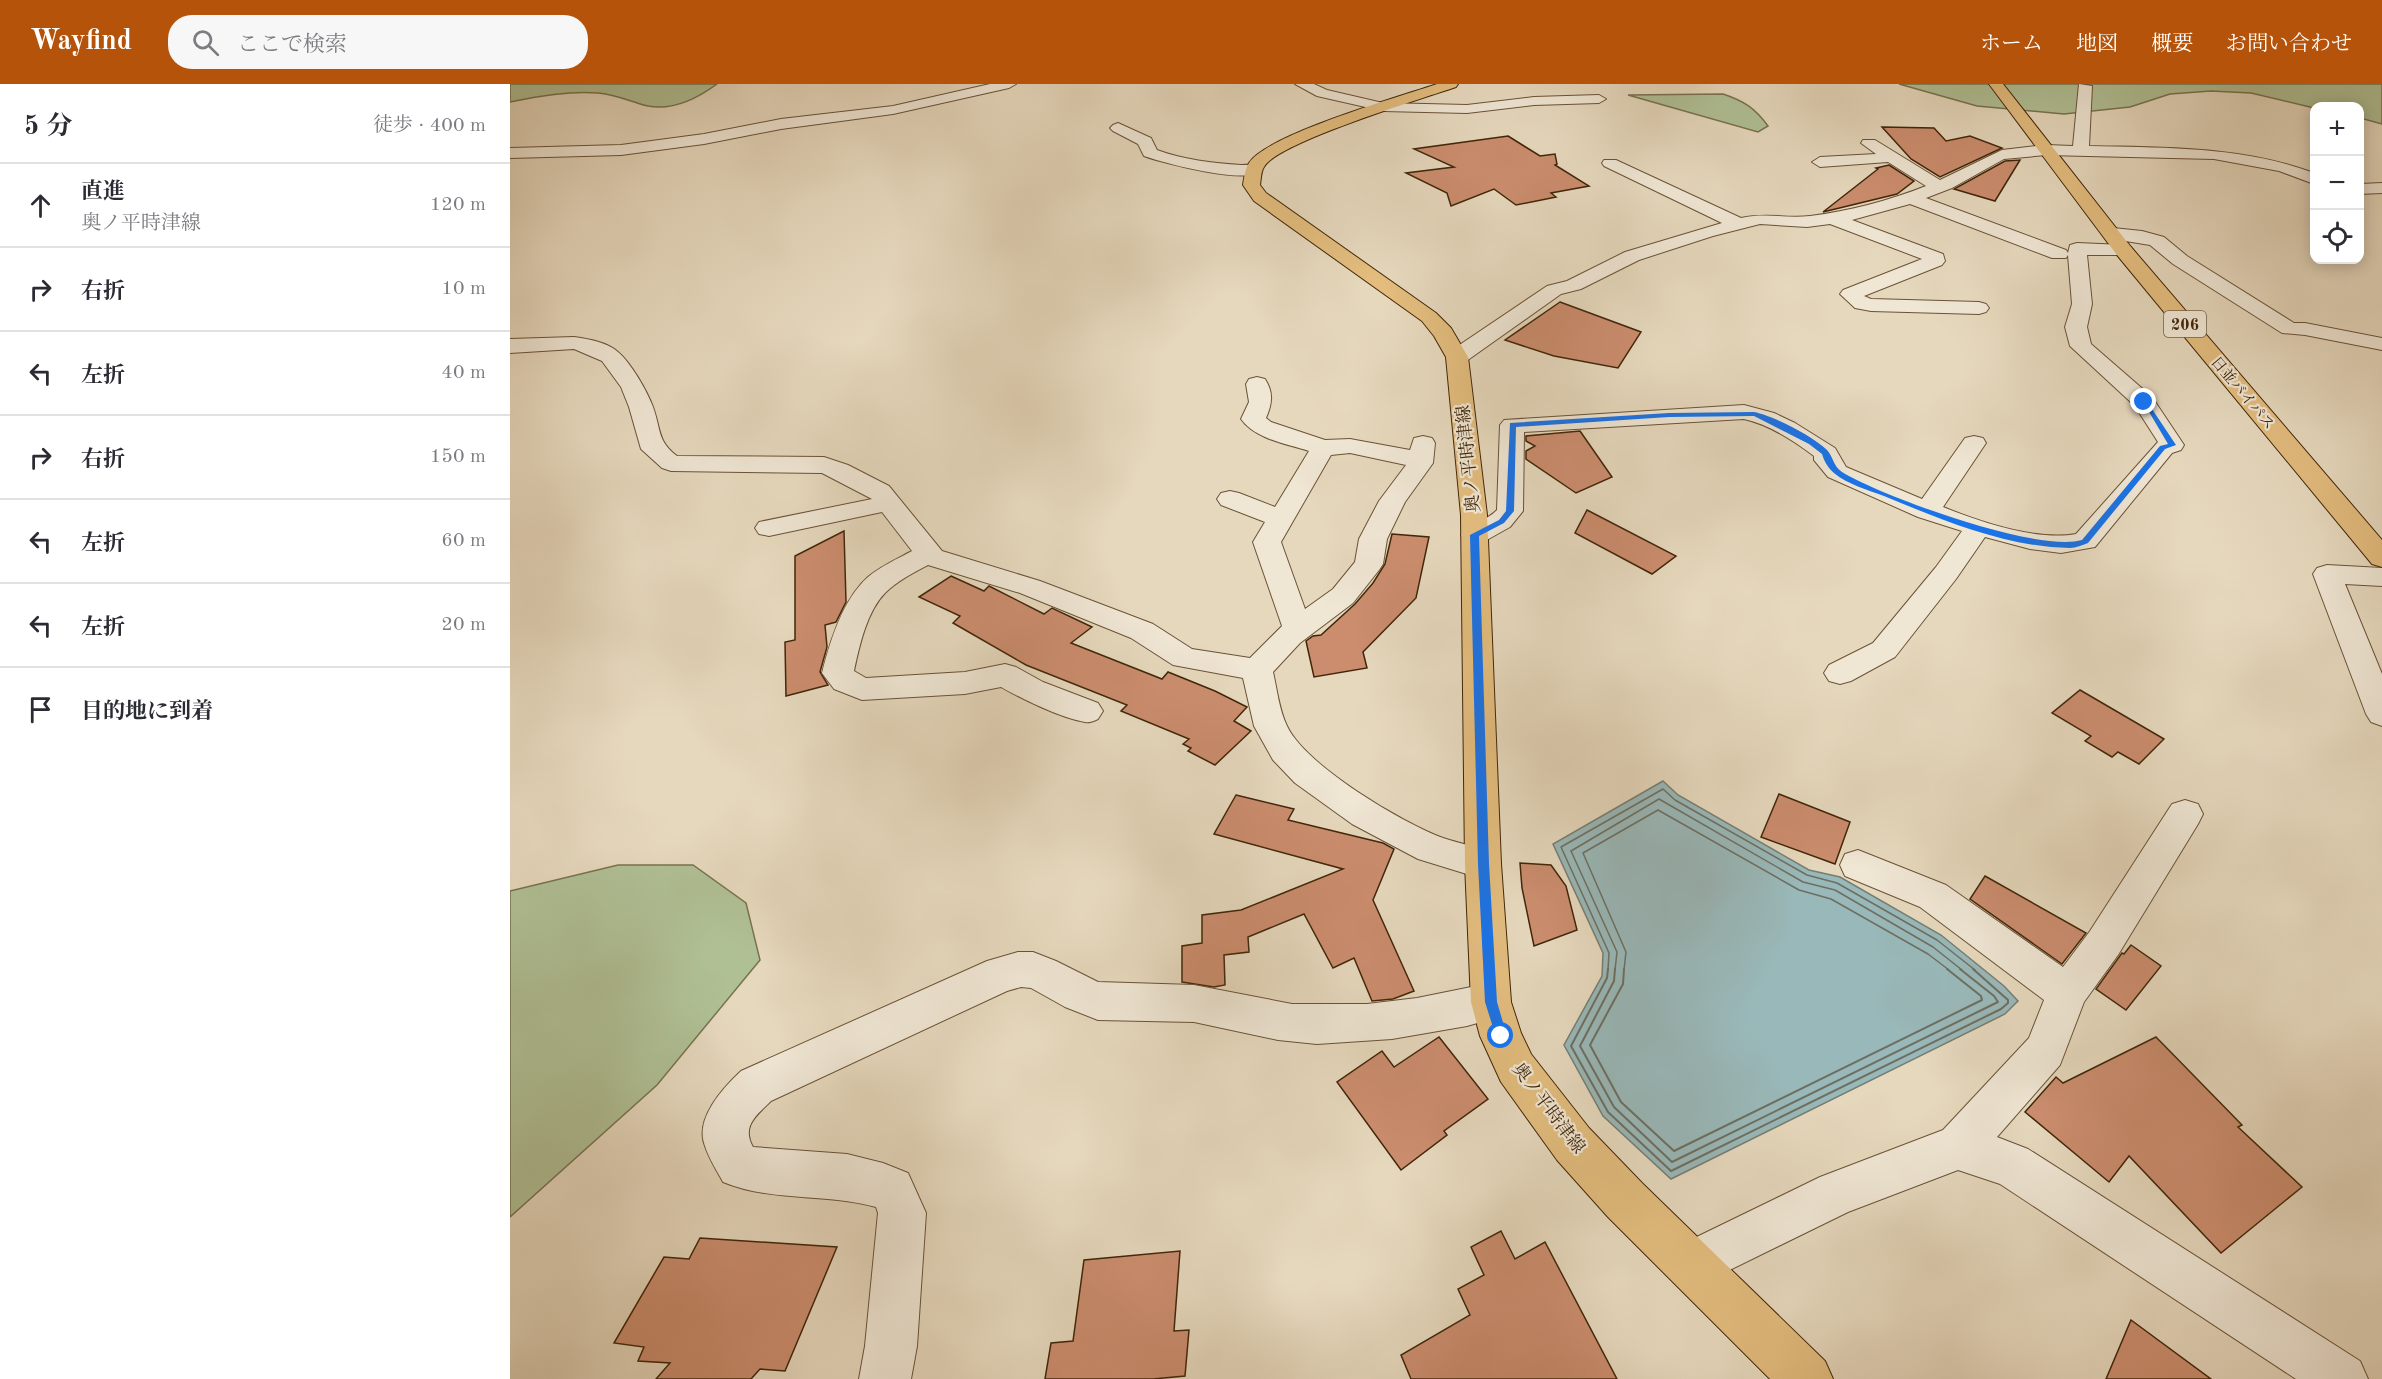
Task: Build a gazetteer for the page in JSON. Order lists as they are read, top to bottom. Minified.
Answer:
{"streets":{"main road":["206","日並バイパス","奥ノ平時津線"]},"page":{"header":"Wayfind","search":"ここで検索","nav":["ホーム","地図","概要","お問い合わせ"],"heading":["5 分","徒歩 · 400 m"],"map_buttons":["+","−"],"list":[["直進","奥ノ平時津線","120 m"],["右折","10 m"],["左折","40 m"],["右折","150 m"],["左折","60 m"],["左折","20 m"],"目的地に到着"]}}
